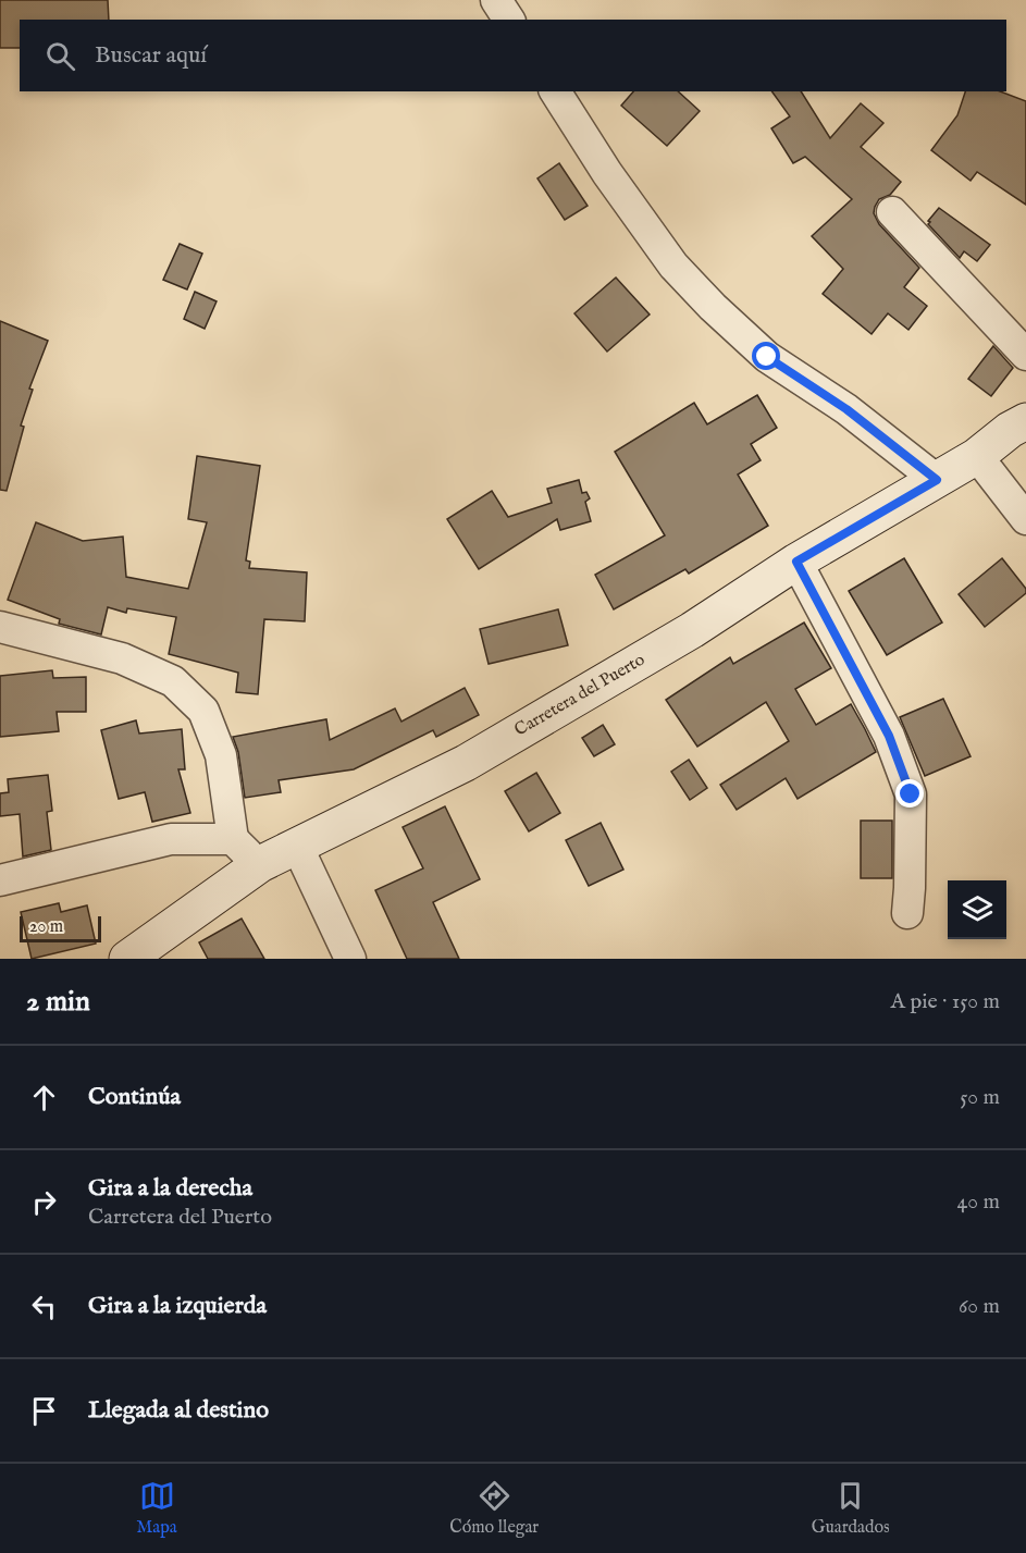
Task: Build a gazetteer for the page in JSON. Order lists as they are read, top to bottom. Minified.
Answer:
{"streets":{"main road":["Carretera del Puerto"]},"scale_bar":"20 m","page":{"search":"Buscar aquí","scale":"20 m","heading":["2 min","A pie · 150 m"],"list":[["Continúa","50 m"],["Gira a la derecha","Carretera del Puerto","40 m"],["Gira a la izquierda","60 m"],"Llegada al destino"],"nav":["Mapa","Cómo llegar","Guardados"]}}
